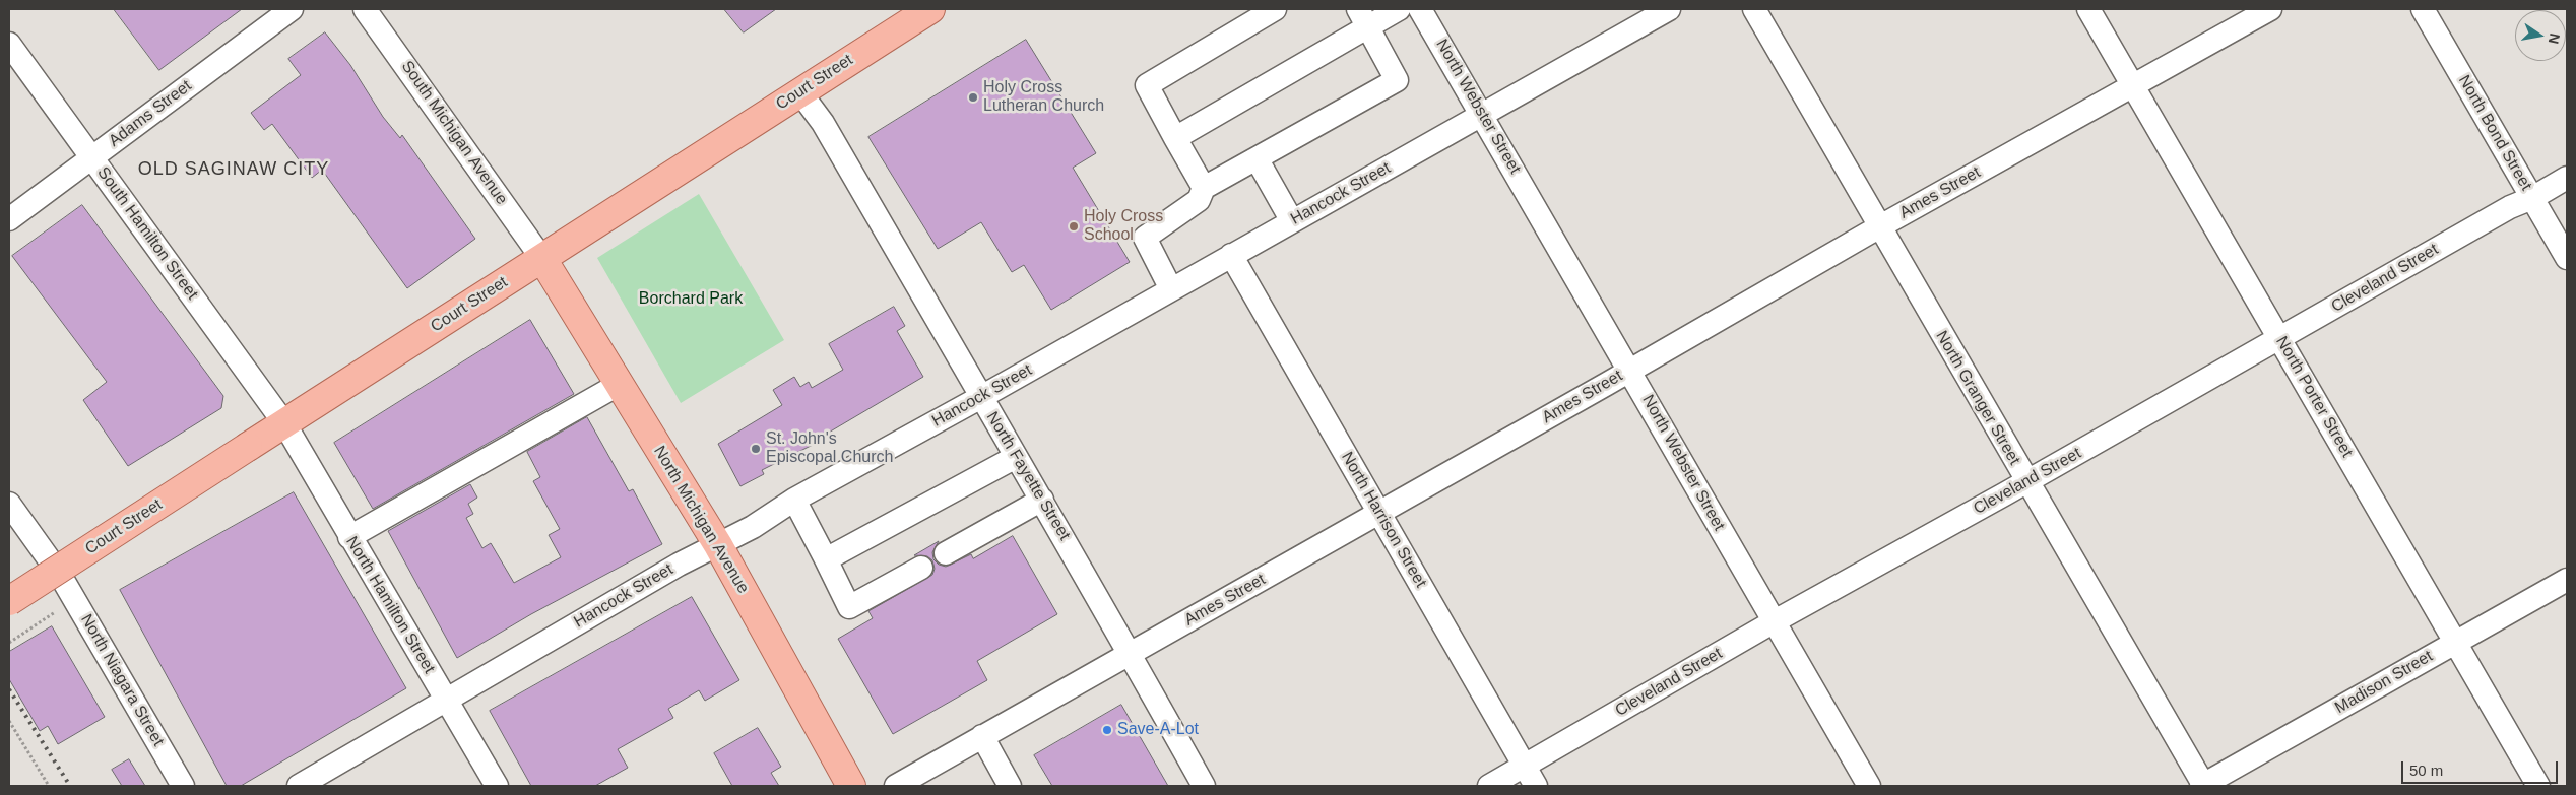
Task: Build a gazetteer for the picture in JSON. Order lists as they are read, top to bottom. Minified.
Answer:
{"streets":{"main road":["Court Street","North Michigan Avenue"],"street":["North Webster Street","Adams Street","South Michigan Avenue","North Bond Street","Ames Street","Hancock Street","South Hamilton Street","Cleveland Street","North Porter Street","North Granger Street","North Fayette Street","North Harrison Street","North Hamilton Street","North Niagara Street","Madison Street"]},"crossings":[["Court Street","South Michigan Avenue"],["Court Street","South Hamilton Street"],["Court Street","North Fayette Street"],["Court Street","North Michigan Avenue"],["Court Street","North Hamilton Street"],["North Webster Street","Ames Street"],["North Webster Street","Hancock Street"],["North Webster Street","Cleveland Street"],["Adams Street","South Hamilton Street"],["South Michigan Avenue","North Michigan Avenue"],["North Bond Street","Cleveland Street"],["Ames Street","North Porter Street"],["Ames Street","North Granger Street"],["Ames Street","North Fayette Street"],["Ames Street","North Harrison Street"],["Hancock Street","North Fayette Street"],["Hancock Street","North Michigan Avenue"],["Hancock Street","North Harrison Street"],["Hancock Street","North Hamilton Street"],["South Hamilton Street","North Hamilton Street"],["Cleveland Street","North Porter Street"],["Cleveland Street","North Granger Street"],["Cleveland Street","North Harrison Street"],["North Porter Street","Madison Street"],["North Granger Street","Madison Street"]],"districts":["OLD SAGINAW CITY"],"parks":["Borchard Park"],"places":["Holy Cross Lutheran Church","Holy Cross School","St. John's Episcopal Church","Save-A-Lot"],"scale_bar":"50 m","north":"right"}
